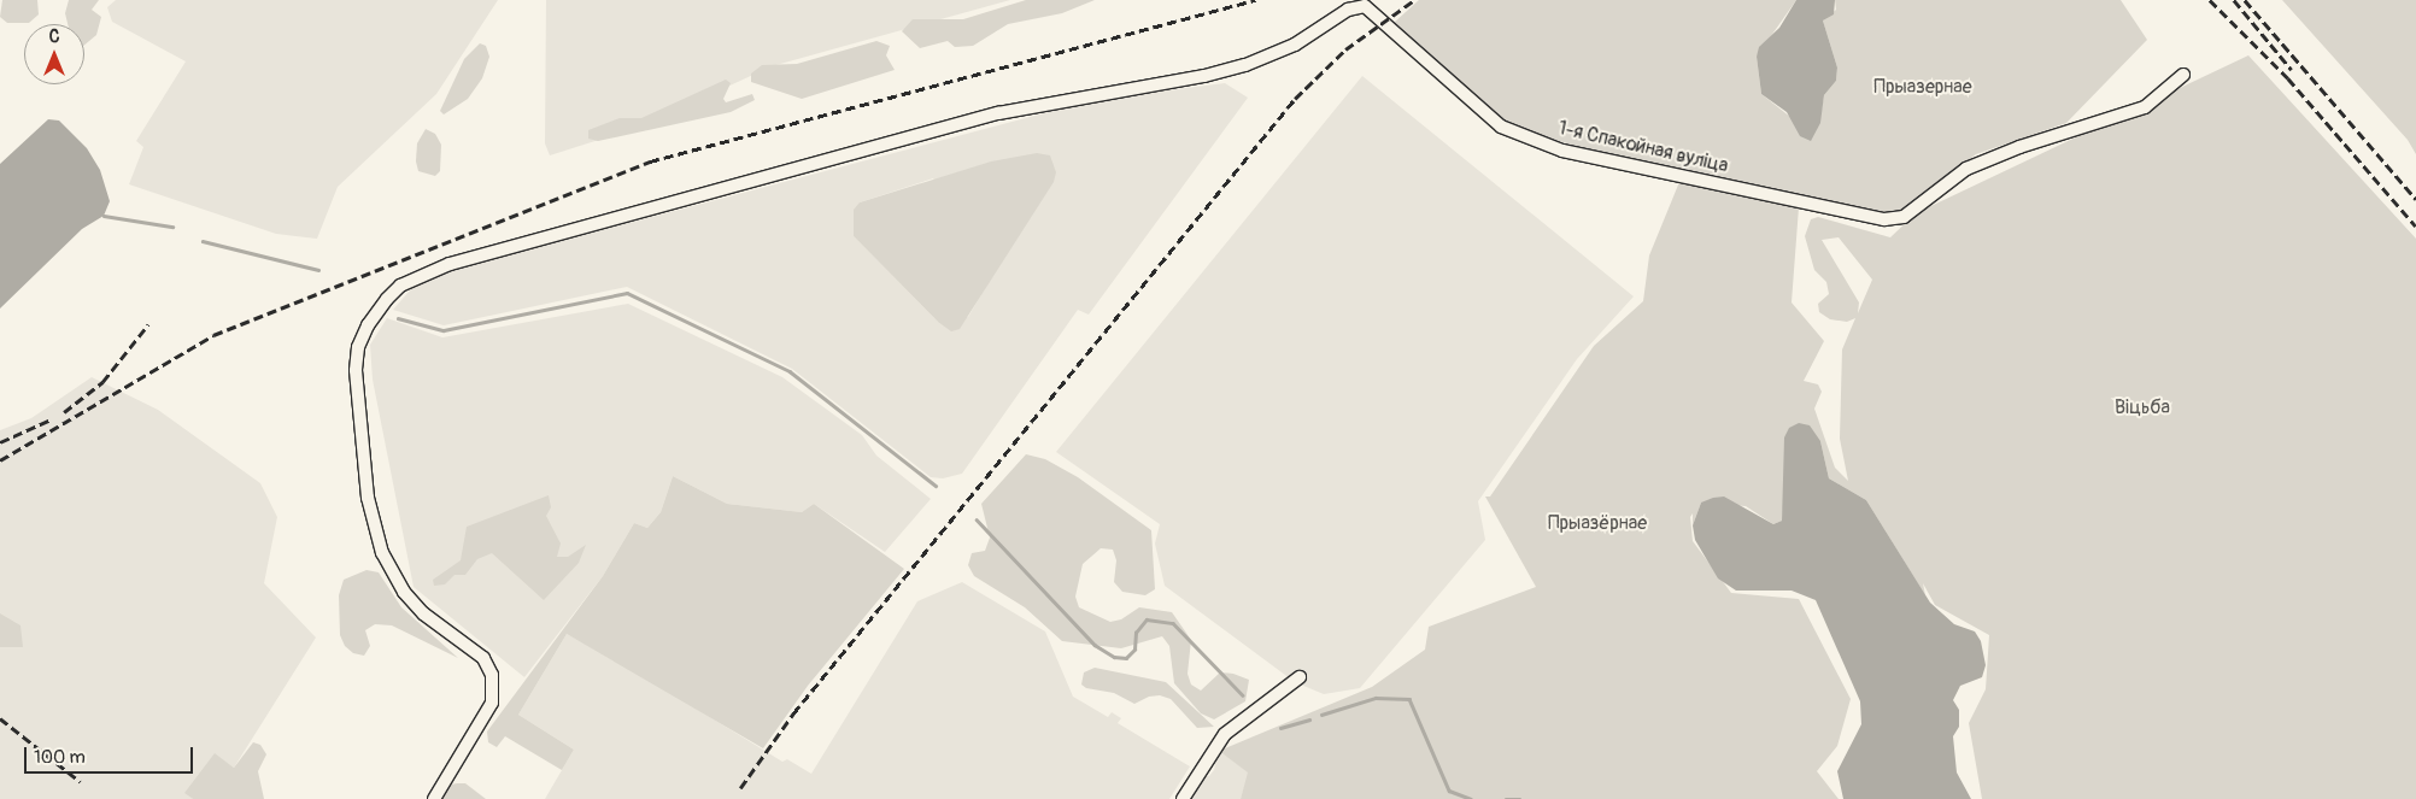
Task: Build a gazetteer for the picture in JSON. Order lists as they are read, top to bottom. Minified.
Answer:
{"streets":{"street":["1-я Спакойная вуліца"]},"parks":["Прыазернае","Віцьба","Прыазёрнае"],"scale_bar":"100 m","north":"top"}
